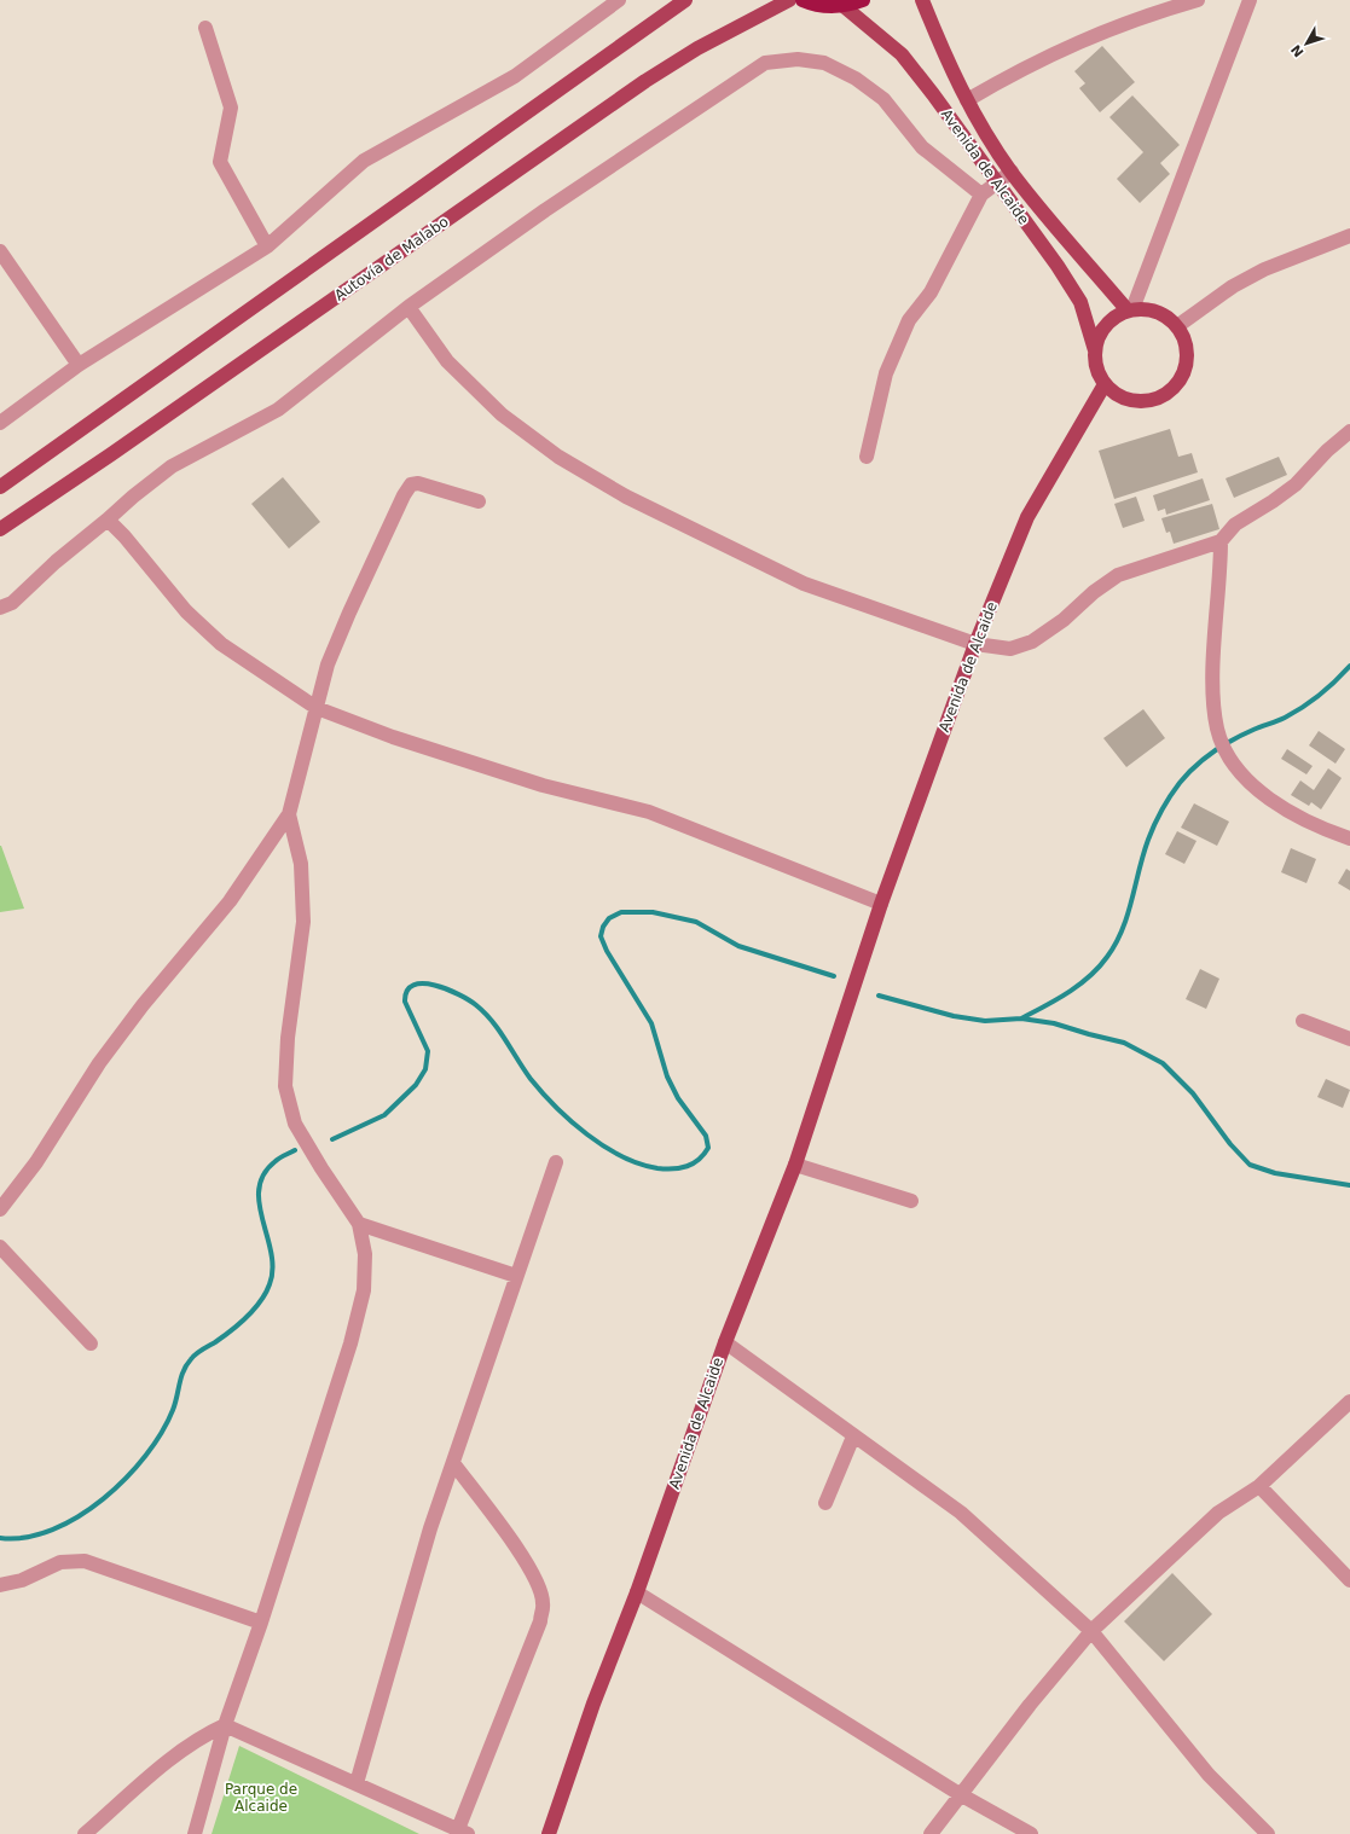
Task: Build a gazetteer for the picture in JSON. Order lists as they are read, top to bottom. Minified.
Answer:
{"streets":{"main road":["Avenida de Alcaide","Autovía de Malabo"]},"parks":["Parque de Alcaide"],"north":"bottom left"}
